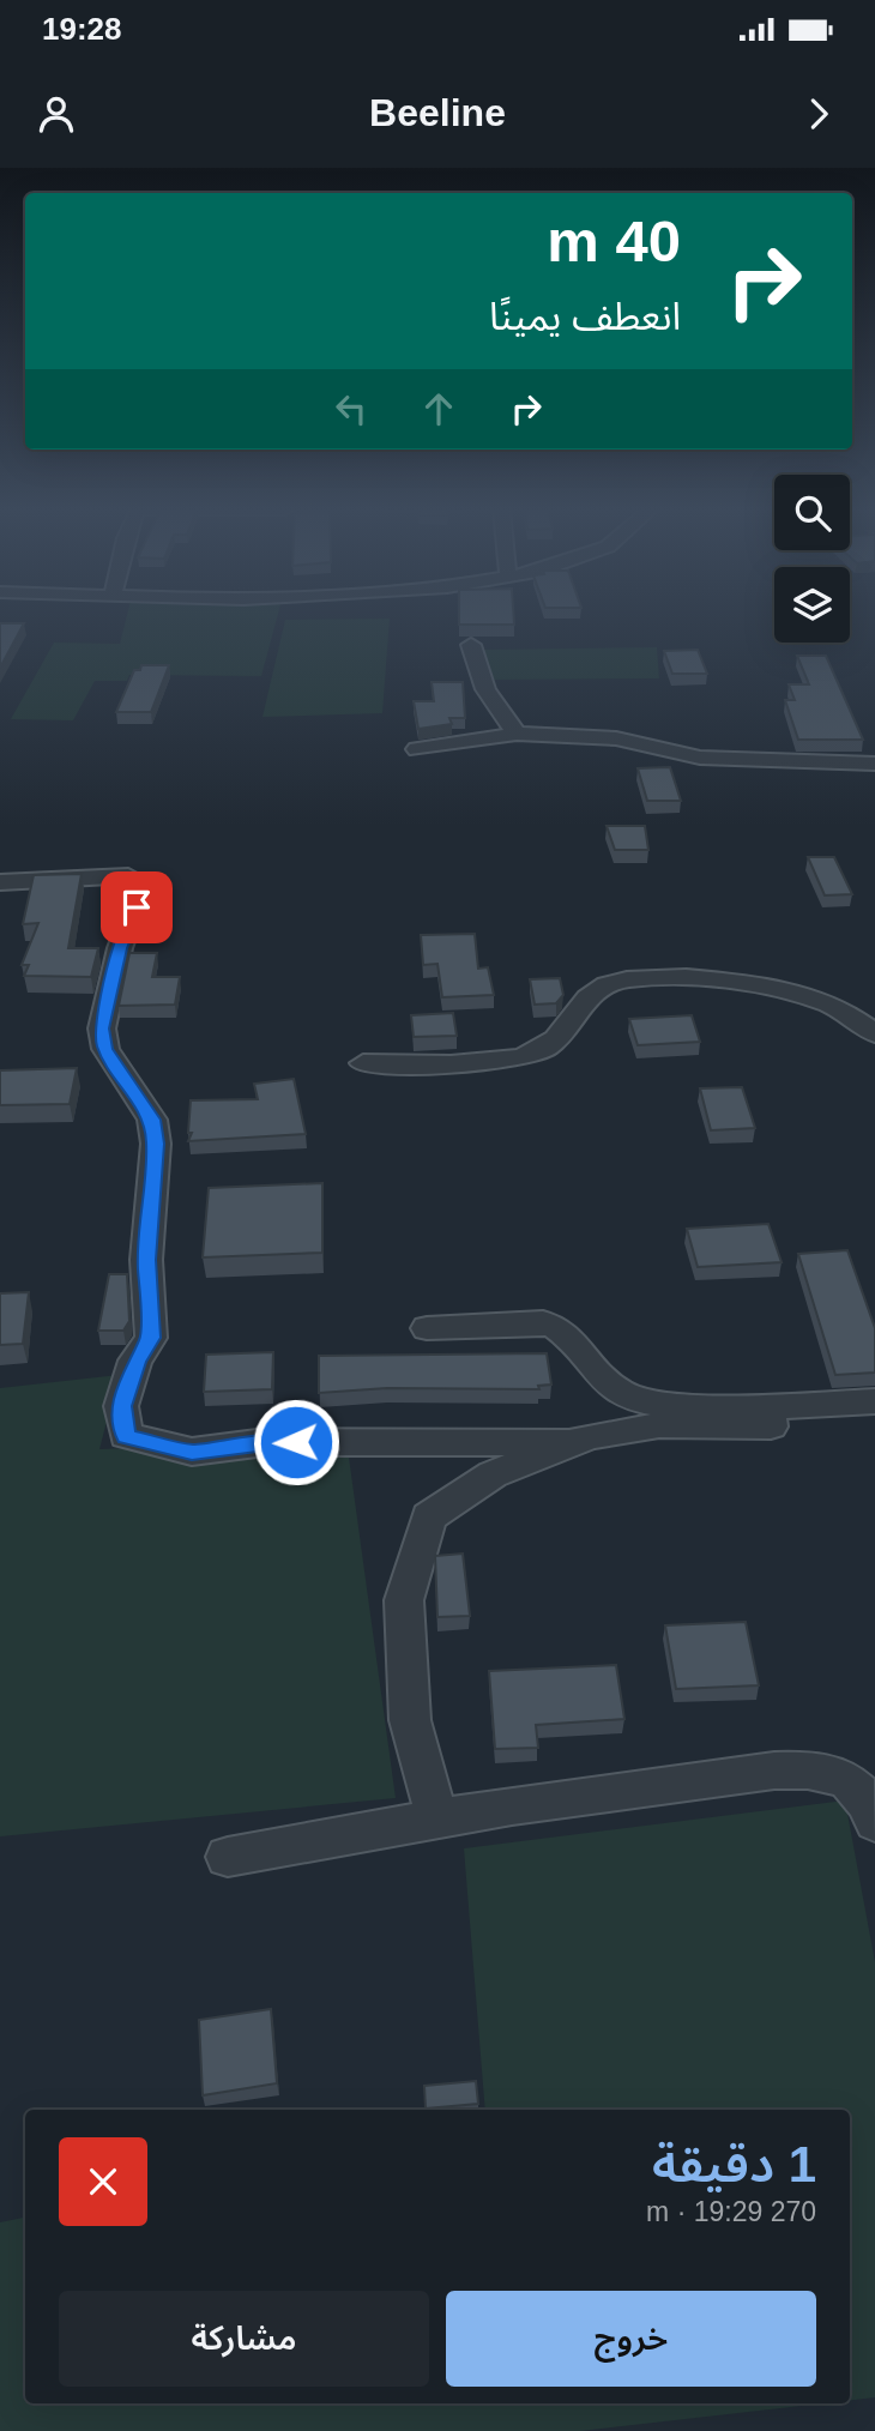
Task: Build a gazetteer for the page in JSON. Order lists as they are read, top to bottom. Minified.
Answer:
{"page":{"status":"19:28","header":"Beeline","turn":["40 m","انعطف يمينًا"],"heading":["1 دقيقة","270 m · 19:29"],"buttons":["خروج","مشاركة"]}}
